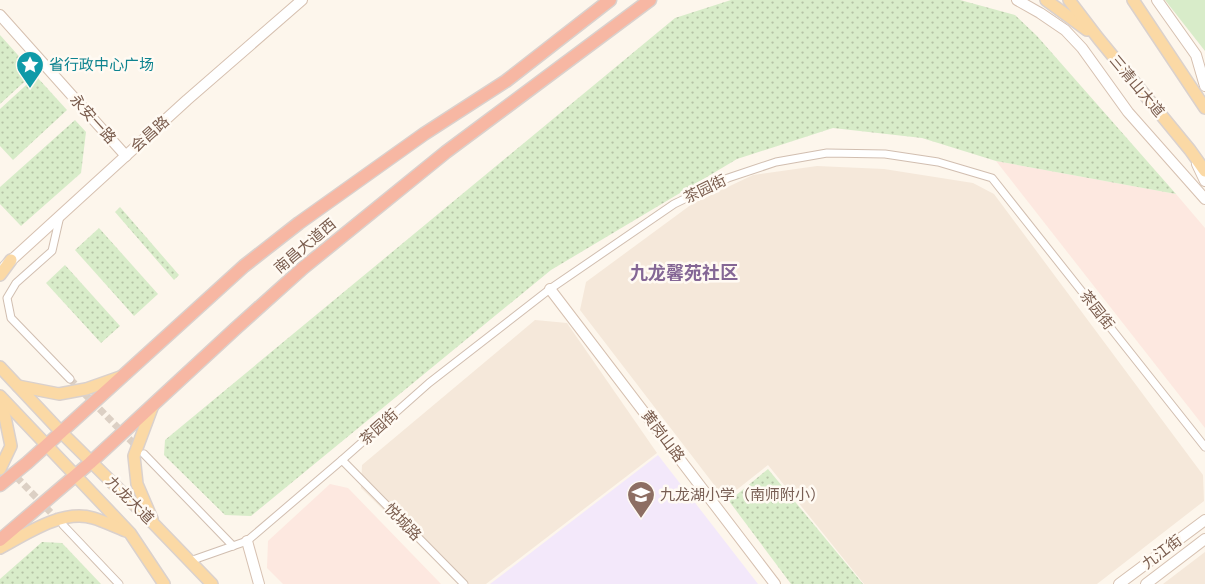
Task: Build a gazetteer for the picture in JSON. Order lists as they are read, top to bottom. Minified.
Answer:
{"streets":{"highway":["南昌大道西"],"main road":["三清山大道","九龙大道"],"street":["永安一路","会昌路","茶园街","黄岗山路","悦城路","九江街"]},"crossings":[["永安一路","会昌路"],["茶园街","黄岗山路"],["茶园街","九龙大道"],["茶园街","悦城路"],["南昌大道西","九龙大道"]],"districts":["九龙馨苑社区"],"places":{"place":["省行政中心广场"],"school or university":["九龙湖小学（南师附小）"]}}
